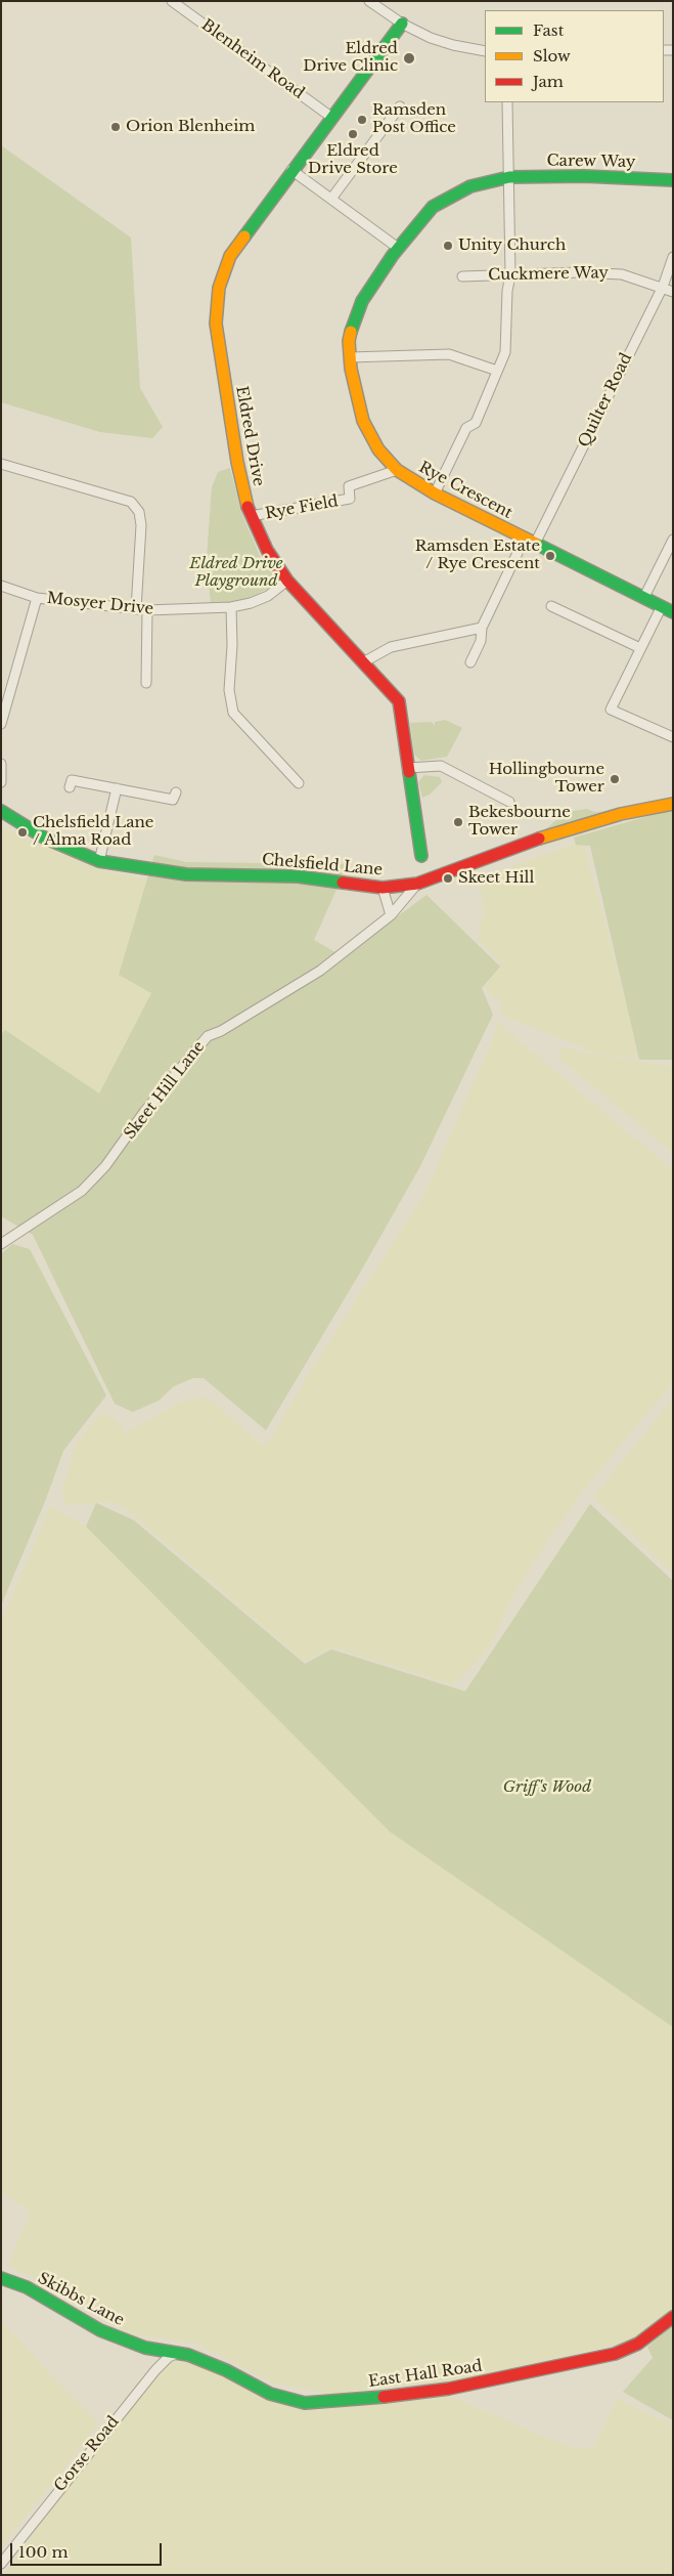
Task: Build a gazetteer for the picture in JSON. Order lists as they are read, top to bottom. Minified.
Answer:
{"streets":{"street":["Blenheim Road","Carew Way","Cuckmere Way","Quilter Road","Eldred Drive","Rye Crescent","Rye Field","Mosyer Drive","Chelsfield Lane","Skeet Hill Lane","Skibbs Lane","East Hall Road","Gorse Road"]},"crossings":[["Blenheim Road","Eldred Drive"],["Carew Way","Rye Crescent"],["Cuckmere Way","Quilter Road"],["Quilter Road","Rye Crescent"],["Eldred Drive","Rye Field"],["Eldred Drive","Mosyer Drive"],["Rye Crescent","Rye Field"],["Chelsfield Lane","Skeet Hill Lane"],["Skibbs Lane","East Hall Road"],["Skibbs Lane","Gorse Road"],["East Hall Road","Gorse Road"]],"parks":["Eldred Drive Playground","Griff's Wood"],"places":["Eldred Drive Clinic","Ramsden Post Office","Orion Blenheim","Eldred Drive Store","Unity Church","Ramsden Estate / Rye Crescent","Hollingbourne Tower","Bekesbourne Tower","Chelsfield Lane / Alma Road","Skeet Hill"],"legend":["Fast","Slow","Jam"],"scale_bar":"100 m"}
